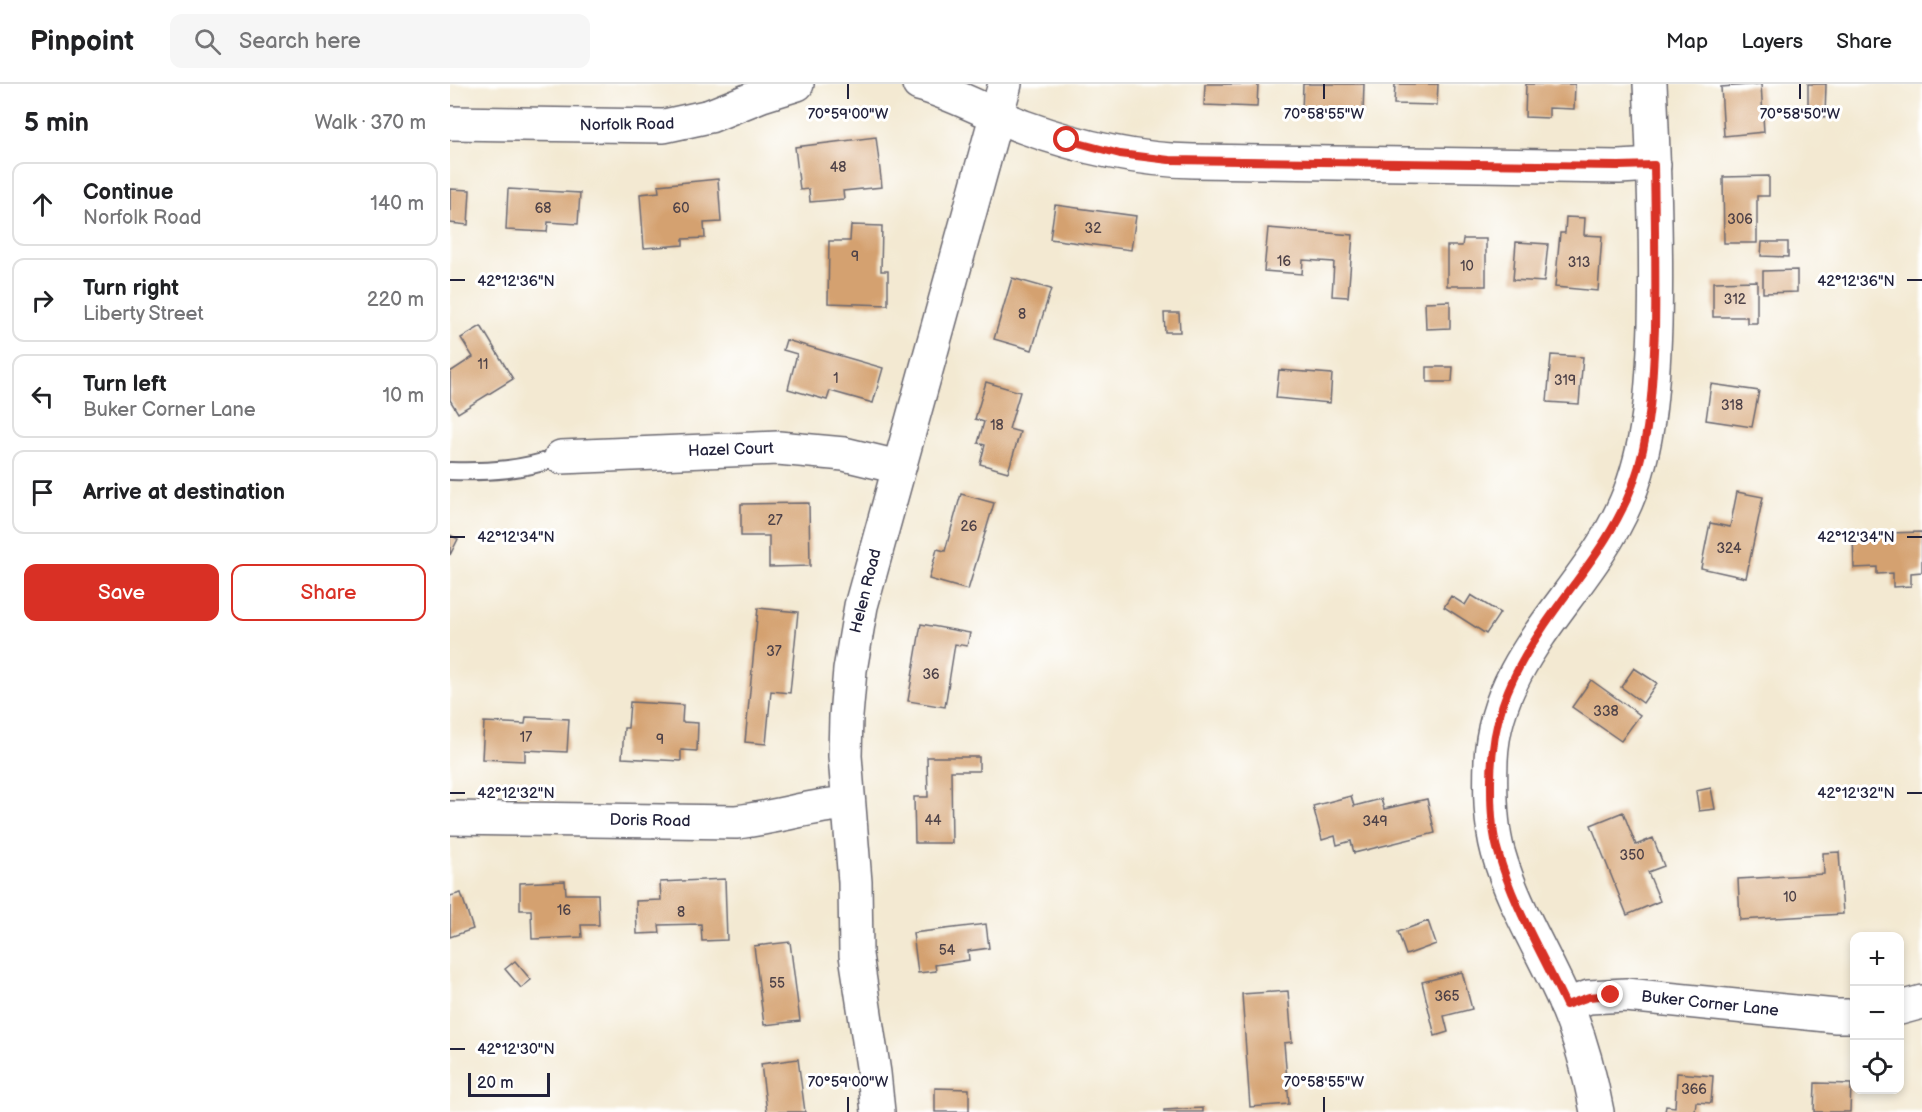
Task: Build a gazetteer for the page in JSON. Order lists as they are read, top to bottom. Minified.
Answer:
{"streets":{"street":["Norfolk Road","Hazel Court","Helen Road","Doris Road","Buker Corner Lane"]},"crossings":[["Hazel Court","Helen Road"],["Helen Road","Doris Road"]],"house_numbers":["48","68","60","306","32","9","16","313","10","312","8","11","1","319","318","18","27","26","324","37","36","338","17","9","44","349","350","10","16","8","54","55","365","366"],"scale_bar":"20 m","page":{"header":"Pinpoint","search":"Search here","nav":["Map","Layers","Share"],"heading":["5 min","Walk · 370 m"],"list":[["Continue","Norfolk Road","140 m"],["Turn right","Liberty Street","220 m"],["Turn left","Buker Corner Lane","10 m"],"Arrive at destination"],"buttons":["Save","Share"],"map_buttons":["+","−"],"scale":"20 m"},"coordinates":["70°59'00\"W","70°58'55\"W","70°58'50\"W","42°12'36\"N","42°12'34\"N","42°12'32\"N","42°12'30\"N"]}
